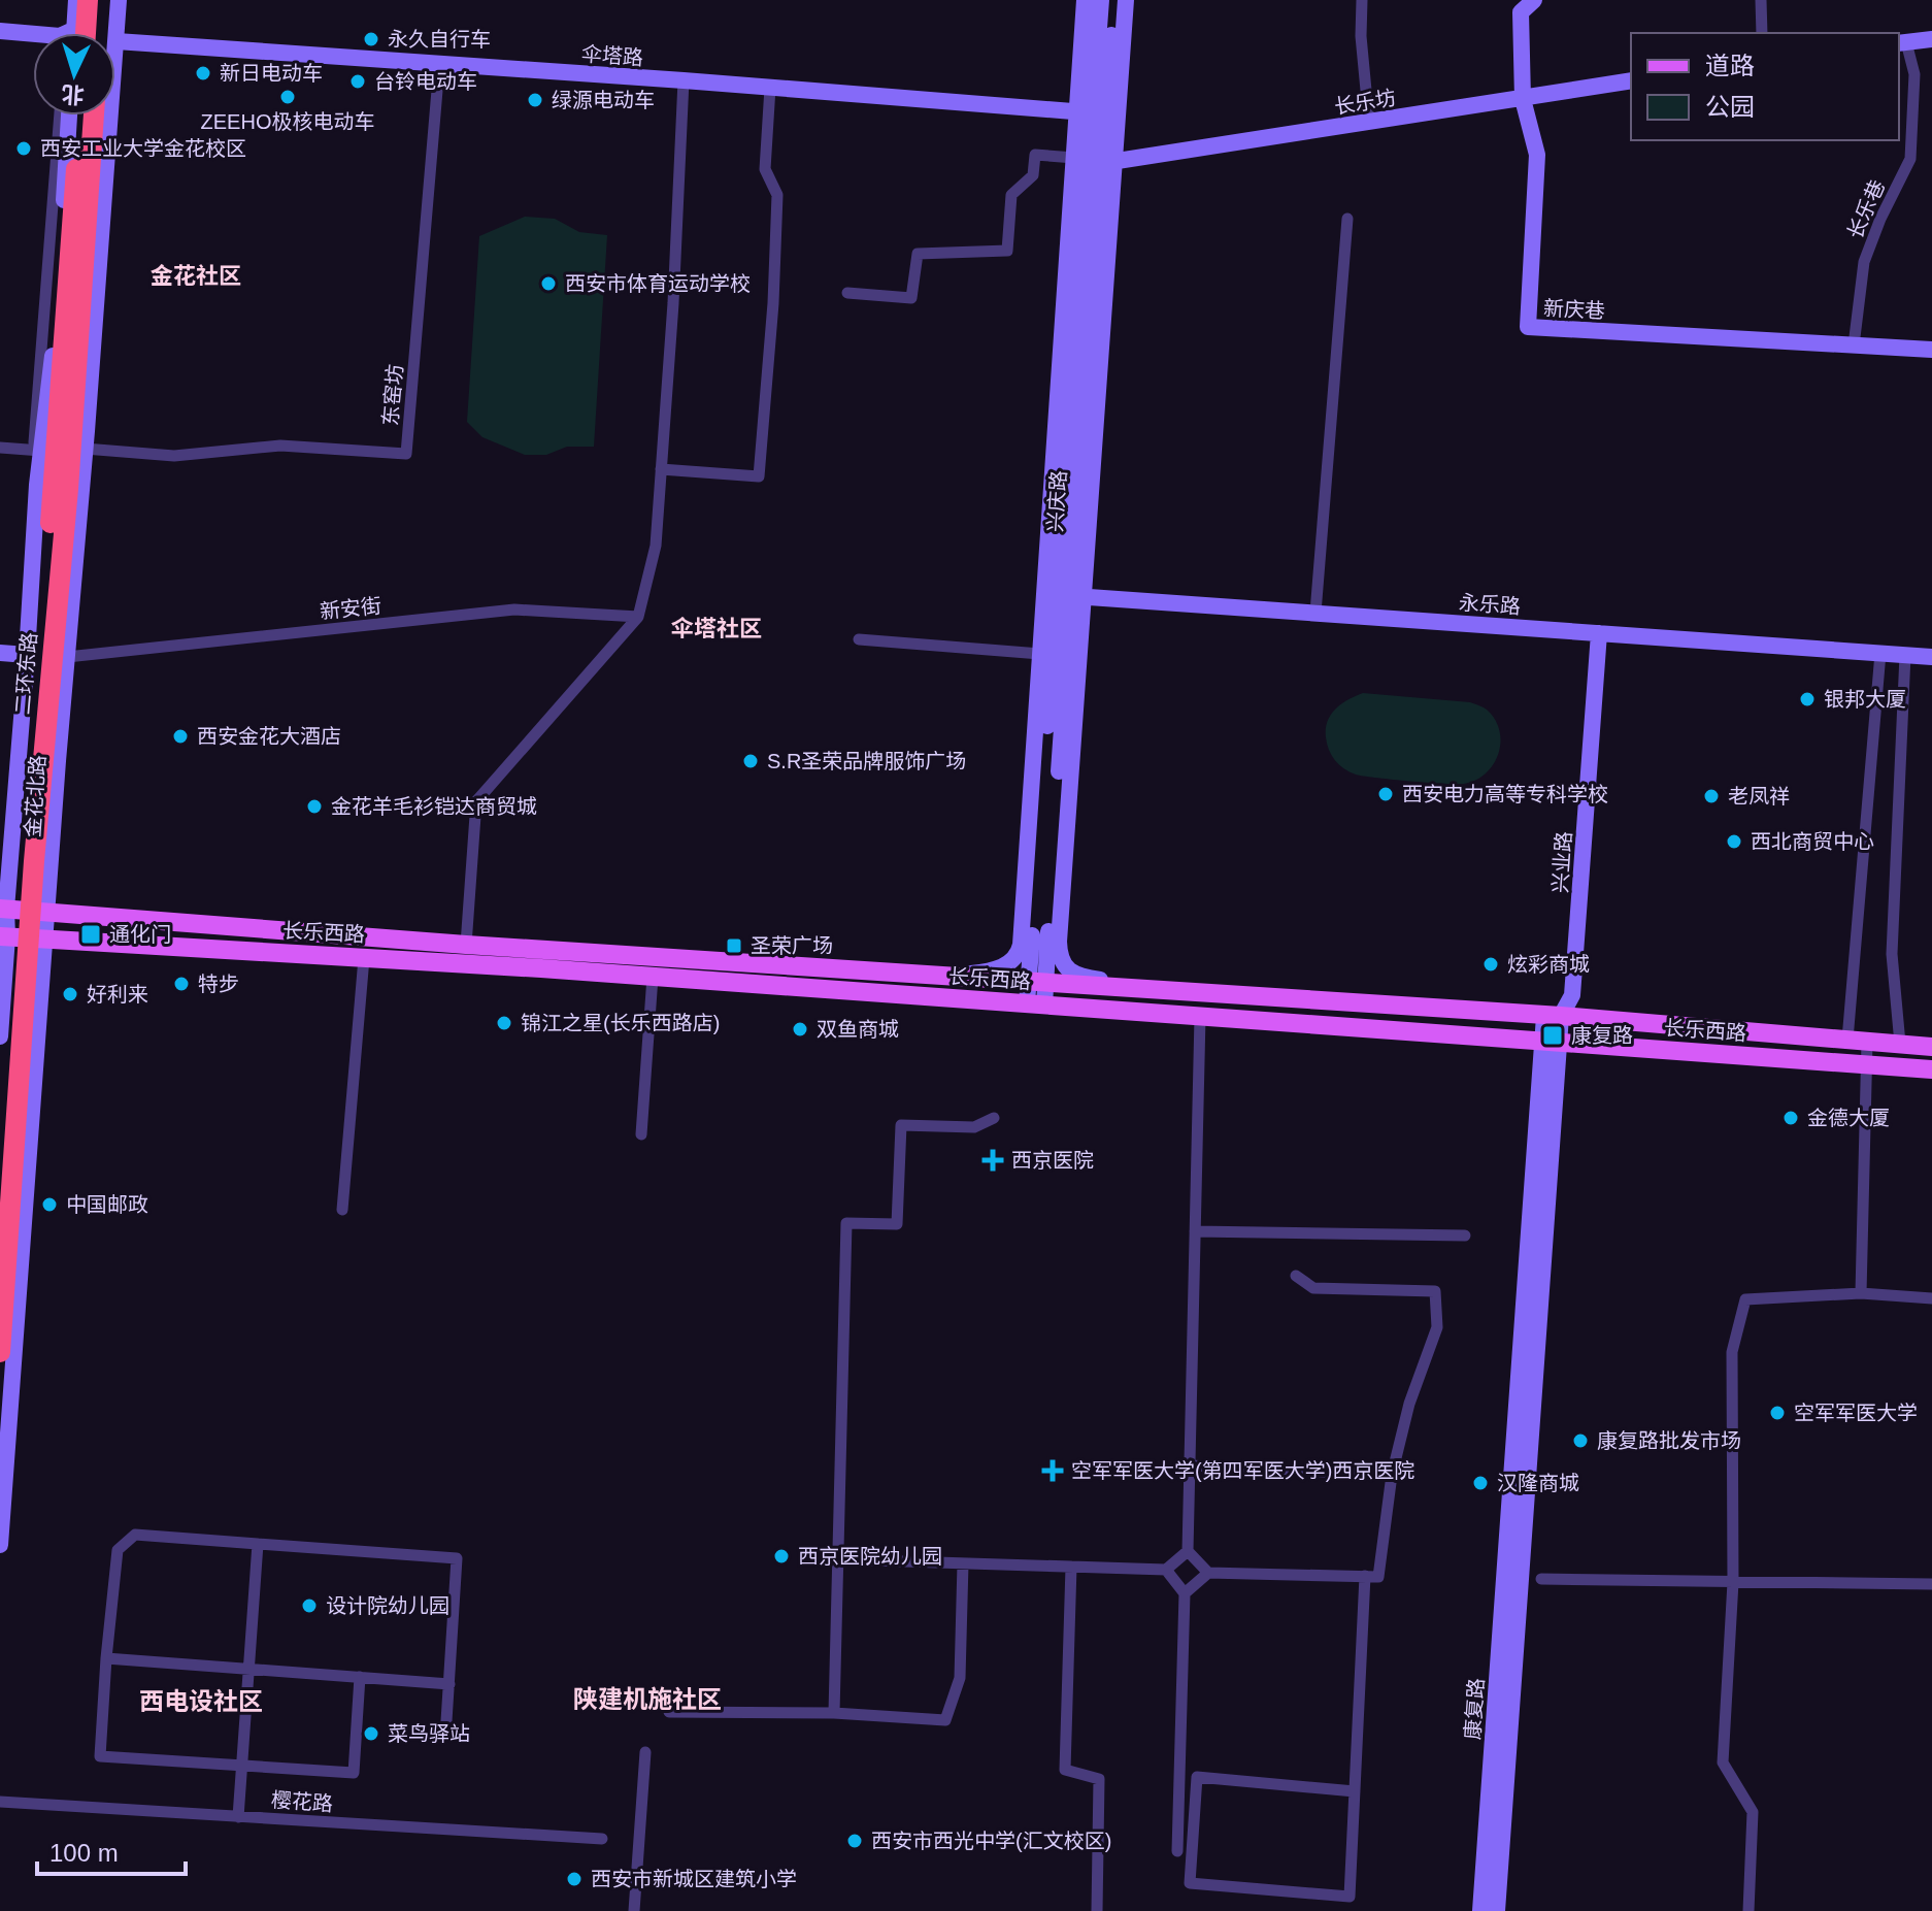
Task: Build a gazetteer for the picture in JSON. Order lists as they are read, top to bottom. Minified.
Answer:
{"streets":{"highway":["二环东路"],"main road":["伞塔路","长乐坊","新庆巷","兴庆路","永乐路","金花北路","兴业路","长乐西路","康复路"],"street":["长乐巷","东窑坊","新安街","樱花路"]},"crossings":[["伞塔路","东窑坊"],["伞塔路","兴庆路"],["长乐坊","新庆巷"],["长乐坊","兴庆路"],["长乐巷","新庆巷"],["东窑坊","金花北路"],["兴庆路","永乐路"],["兴庆路","长乐西路"],["永乐路","兴业路"],["新安街","金花北路"],["金花北路","长乐西路"],["兴业路","长乐西路"],["兴业路","康复路"],["长乐西路","康复路"]],"districts":["金花社区","伞塔社区","陕建机施社区","西电设社区"],"places":{"other":["永久自行车","新日电动车","台铃电动车","ZEEHO极核电动车","绿源电动车","西安工业大学金花校区","西安市体育运动学校","银邦大厦","西安金花大酒店","S.R圣荣品牌服饰广场","西安电力高等专科学校","老凤祥","金花羊毛衫铠达商贸城","西北商贸中心","炫彩商城","特步","好利来","锦江之星(长乐西路店)","双鱼商城","金德大厦","中国邮政","空军军医大学","康复路批发市场","汉隆商城","西京医院幼儿园","设计院幼儿园","菜鸟驿站","西安市西光中学(汇文校区)","西安市新城区建筑小学"],"transit":["通化门","圣荣广场","康复路"],"health":["西京医院","空军军医大学(第四军医大学)西京医院"]},"legend":["道路","公园"],"scale_bar":"100 m","north":"bottom"}
